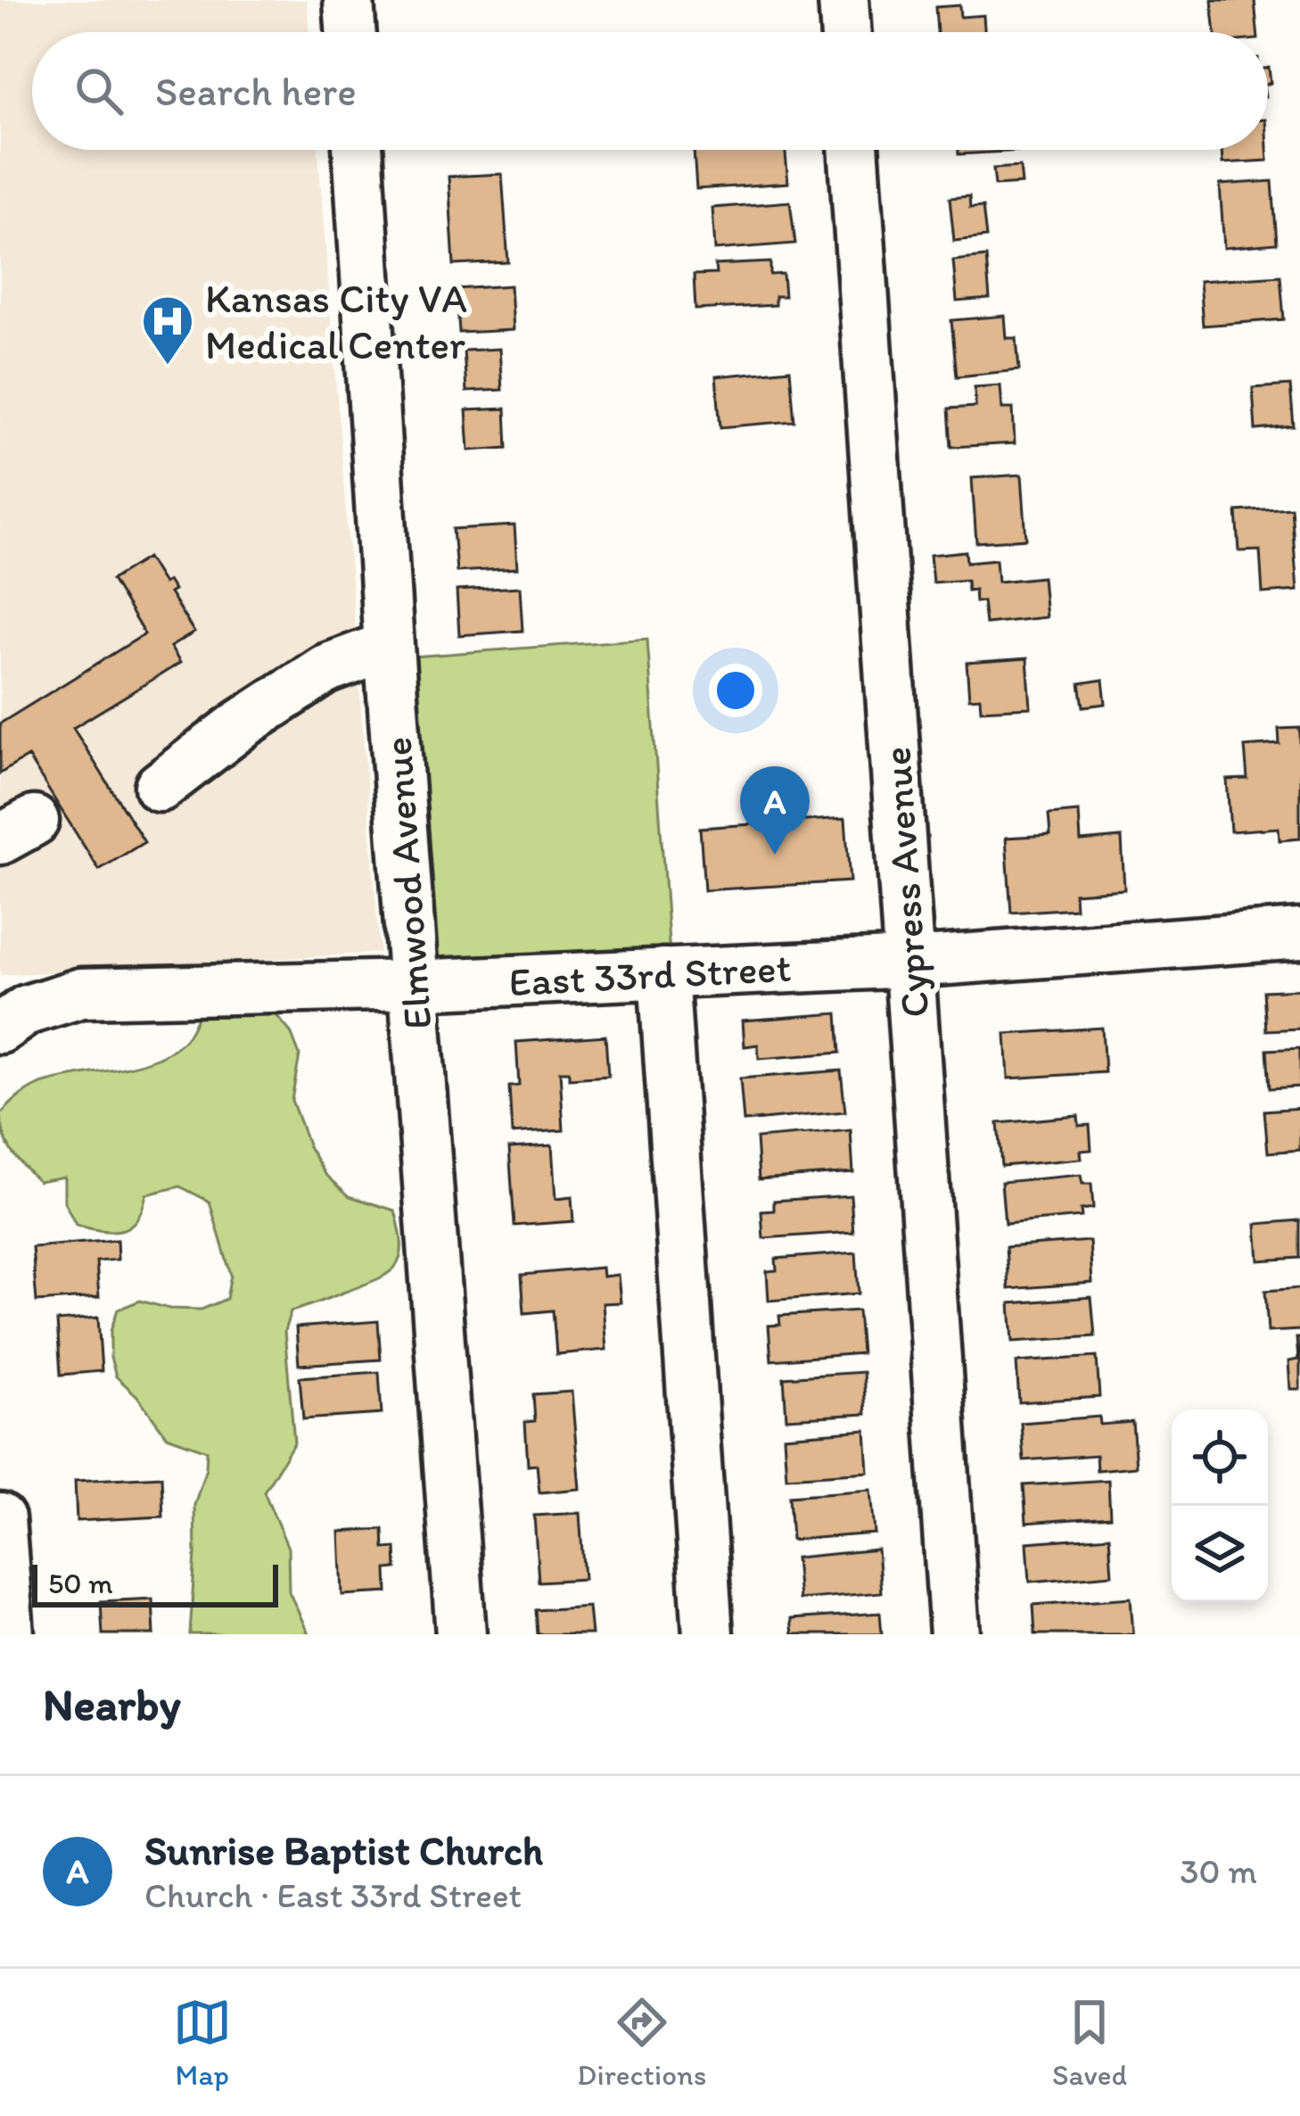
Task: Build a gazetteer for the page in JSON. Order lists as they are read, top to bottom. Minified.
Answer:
{"streets":{"street":["Cypress Avenue","Elmwood Avenue","East 33rd Street"]},"crossings":[["Cypress Avenue","East 33rd Street"],["Elmwood Avenue","East 33rd Street"]],"places":{"hospital":["Kansas City VA Medical Center"]},"scale_bar":"50 m","page":{"search":"Search here","pins":"A","scale":"50 m","heading":"Nearby","list":[{"mark":"A","name":"Sunrise Baptist Church","note":"Church · East 33rd Street","value":"30 m"}],"nav":["Map","Directions","Saved"]}}
